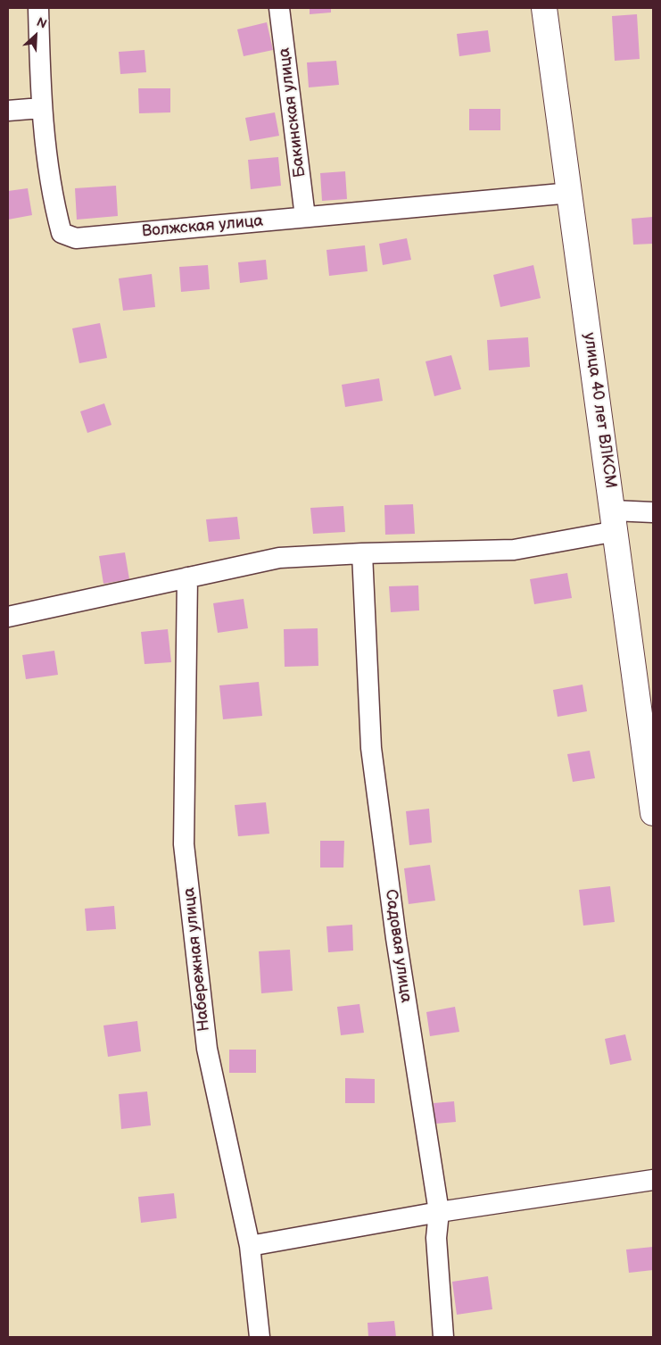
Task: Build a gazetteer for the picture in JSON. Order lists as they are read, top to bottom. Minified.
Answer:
{"streets":{"street":["Бакинская улица","Волжская улица","улица 40 лет ВЛКСМ","Садовая улица","Набережная улица"]},"crossings":[["Бакинская улица","Волжская улица"],["Волжская улица","улица 40 лет ВЛКСМ"]],"north":"top right"}
